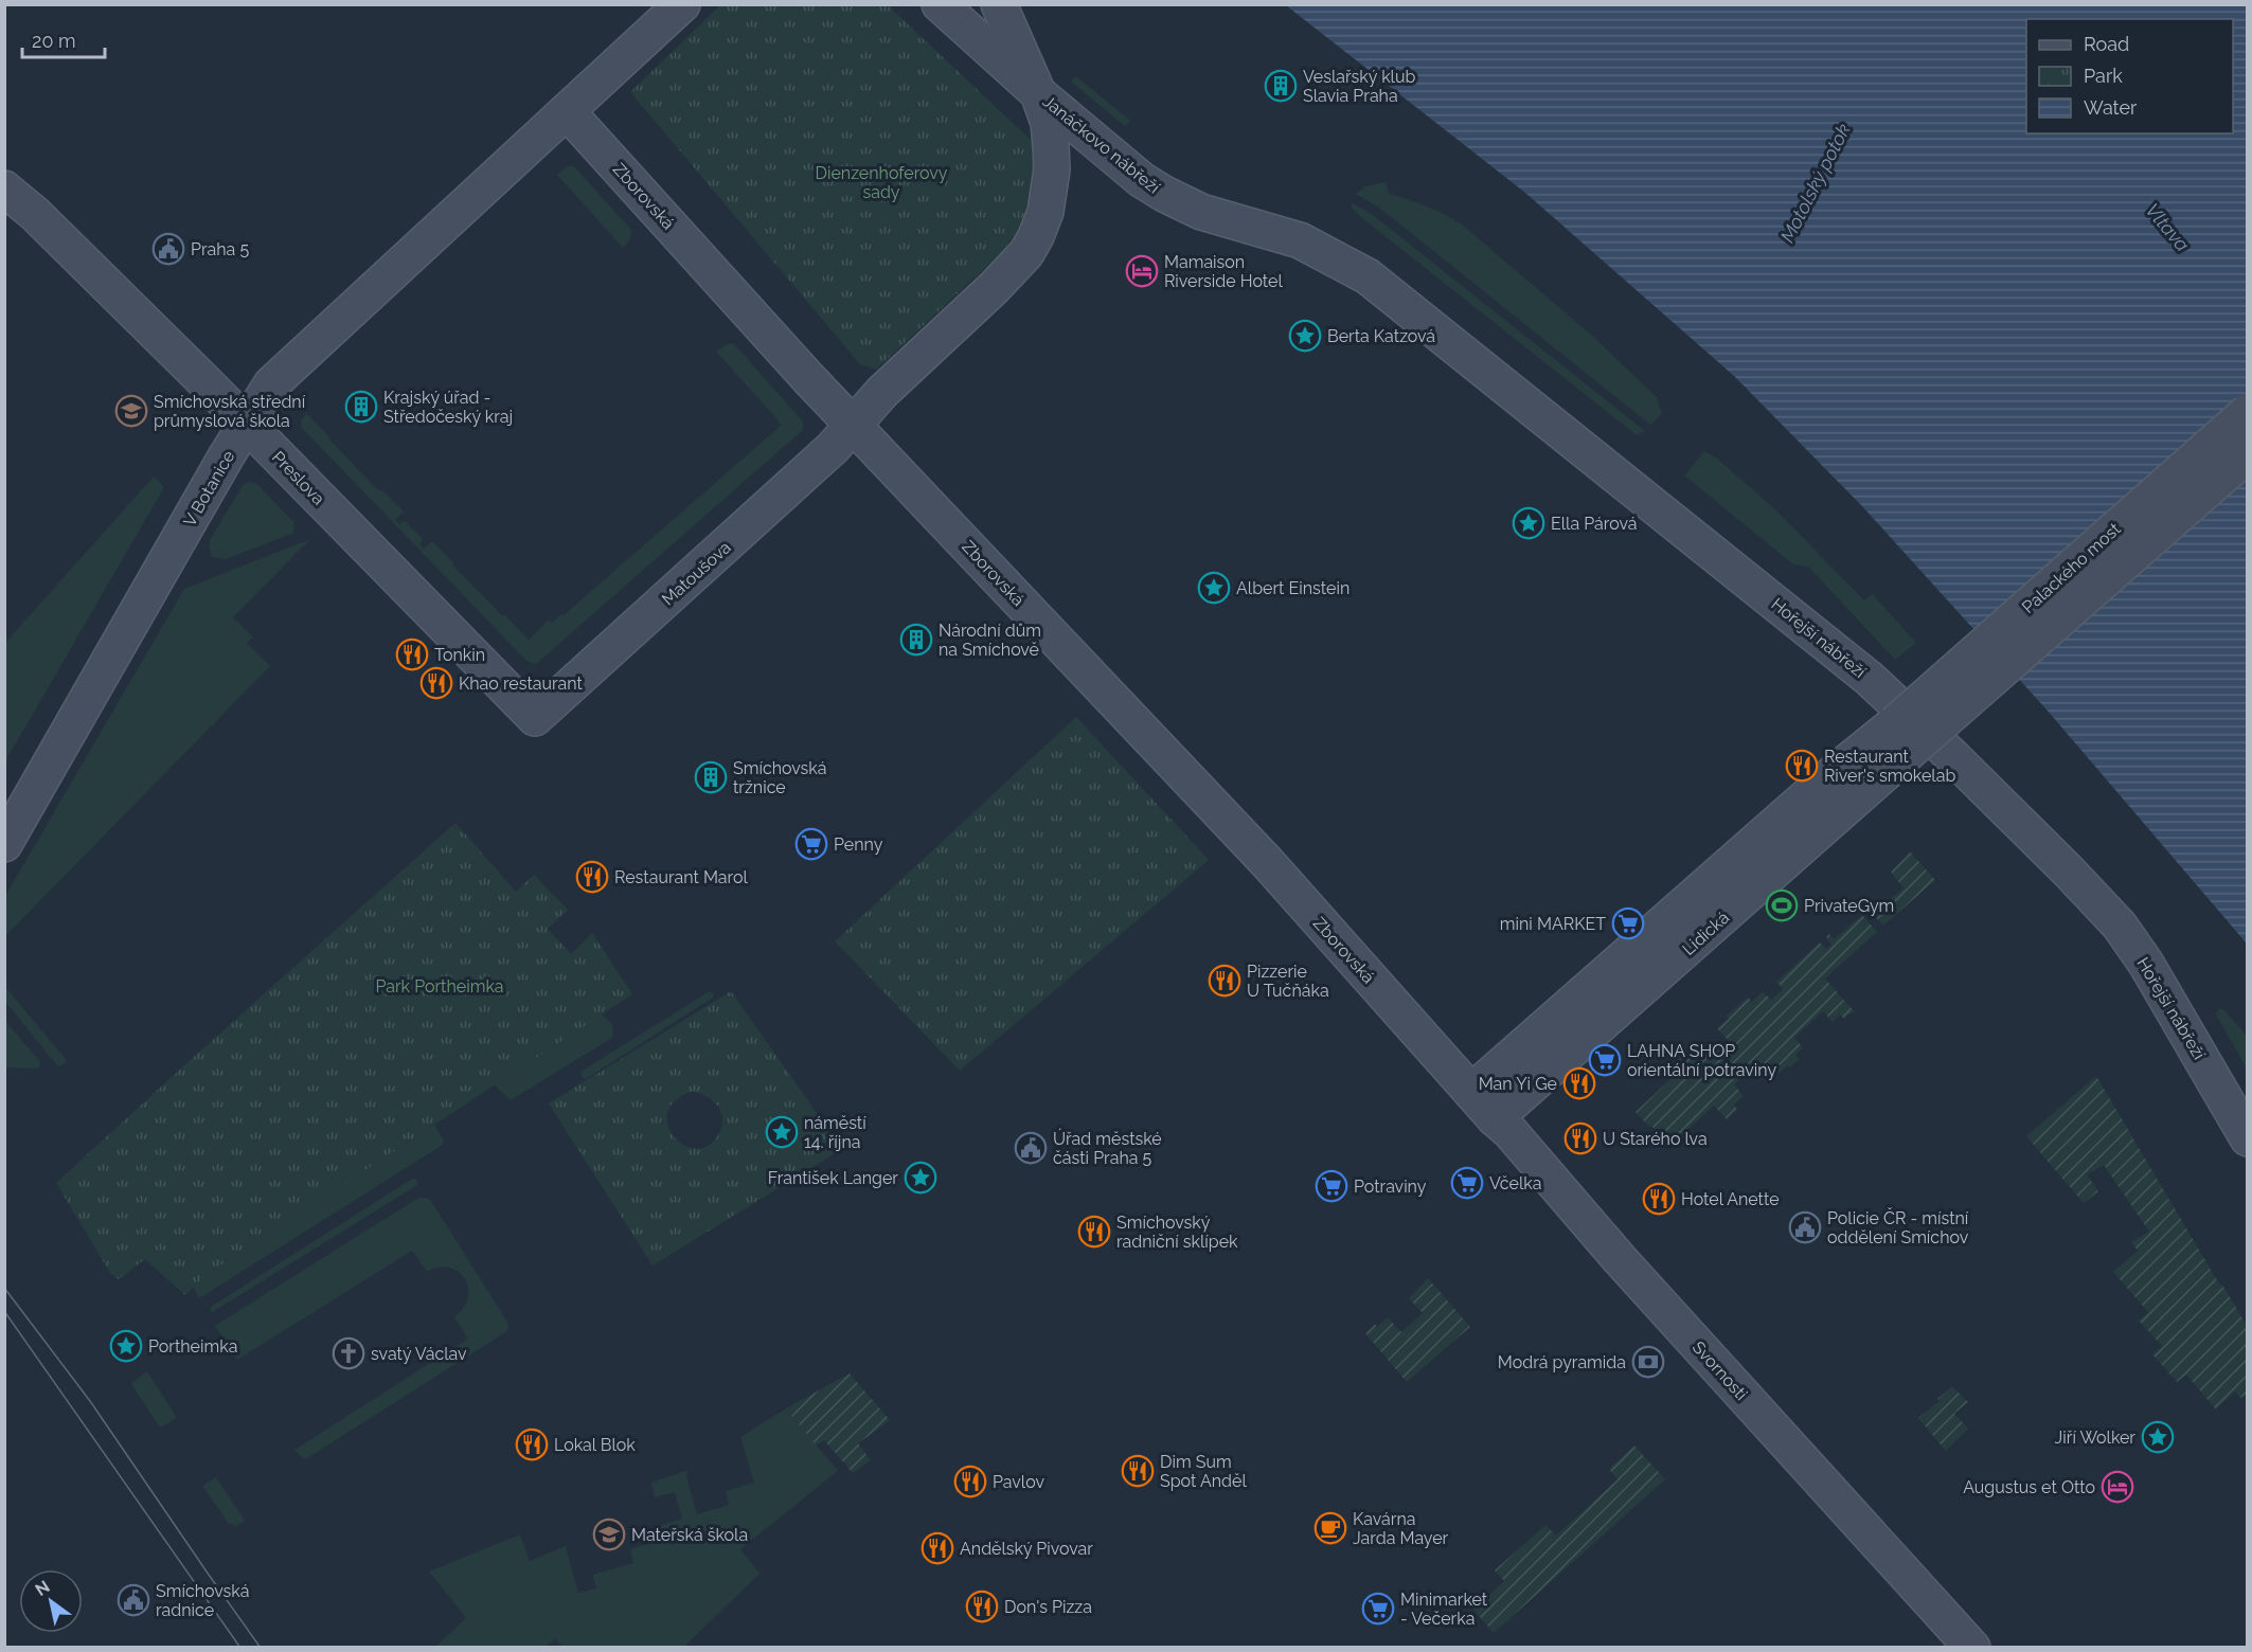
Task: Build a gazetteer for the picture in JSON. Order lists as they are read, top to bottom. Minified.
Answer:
{"streets":{"main road":["Janáčkovo nábřeží","Zborovská","Preslova","V Botanice","Palackého most","Matoušova","Hořejší nábřeží","Lidická","Svornosti"]},"crossings":[["Janáčkovo nábřeží","Hořejší nábřeží"],["Zborovská","V Botanice"],["Zborovská","Matoušova"],["Zborovská","Lidická"],["Zborovská","Svornosti"],["Preslova","V Botanice"],["Preslova","Matoušova"],["Palackého most","Lidická"],["Lidická","Svornosti"]],"water":["Motolský potok","Vltava"],"parks":["Dienzenhoferovy sady","Park Portheimka"],"places":{"building":["Veslařský klub Slavia Praha","Krajský úřad - Středočeský kraj","Národní dům na Smíchově","Smíchovská tržnice"],"public building":["Praha 5","Úřad městské části Praha 5","Policie ČR - místní oddělení Smíchov","Smíchovská radnice"],"hotel":["Mamaison Riverside Hotel","Augustus et Otto"],"place":["Berta Katzová","Ella Párová","Albert Einstein","náměstí 14. října","František Langer","Portheimka","Jiří Wolker"],"school or university":["Smíchovská střední průmyslová škola","Mateřská škola"],"restaurant":["Tonkin","Khao restaurant","Restaurant River's smokelab","Restaurant Marol","Pizzerie U Tučňáka","Man Yi Ge","U Starého lva","Hotel Anette","Smíchovský radniční sklípek","Lokal Blok","Dim Sum Spot Anděl","Pavlov","Andělský Pivovar","Don's Pizza"],"supermarket":["Penny","mini MARKET","LAHNA SHOP orientální potraviny","Včelka","Potraviny","Minimarket - Večerka"],"sports":["PrivateGym"],"church":["svatý Václav"],"bank":["Modrá pyramida"],"cafe":["Kavárna Jarda Mayer"]},"legend":["Road","Park","Water"],"scale_bar":"20 m","north":"top left"}
